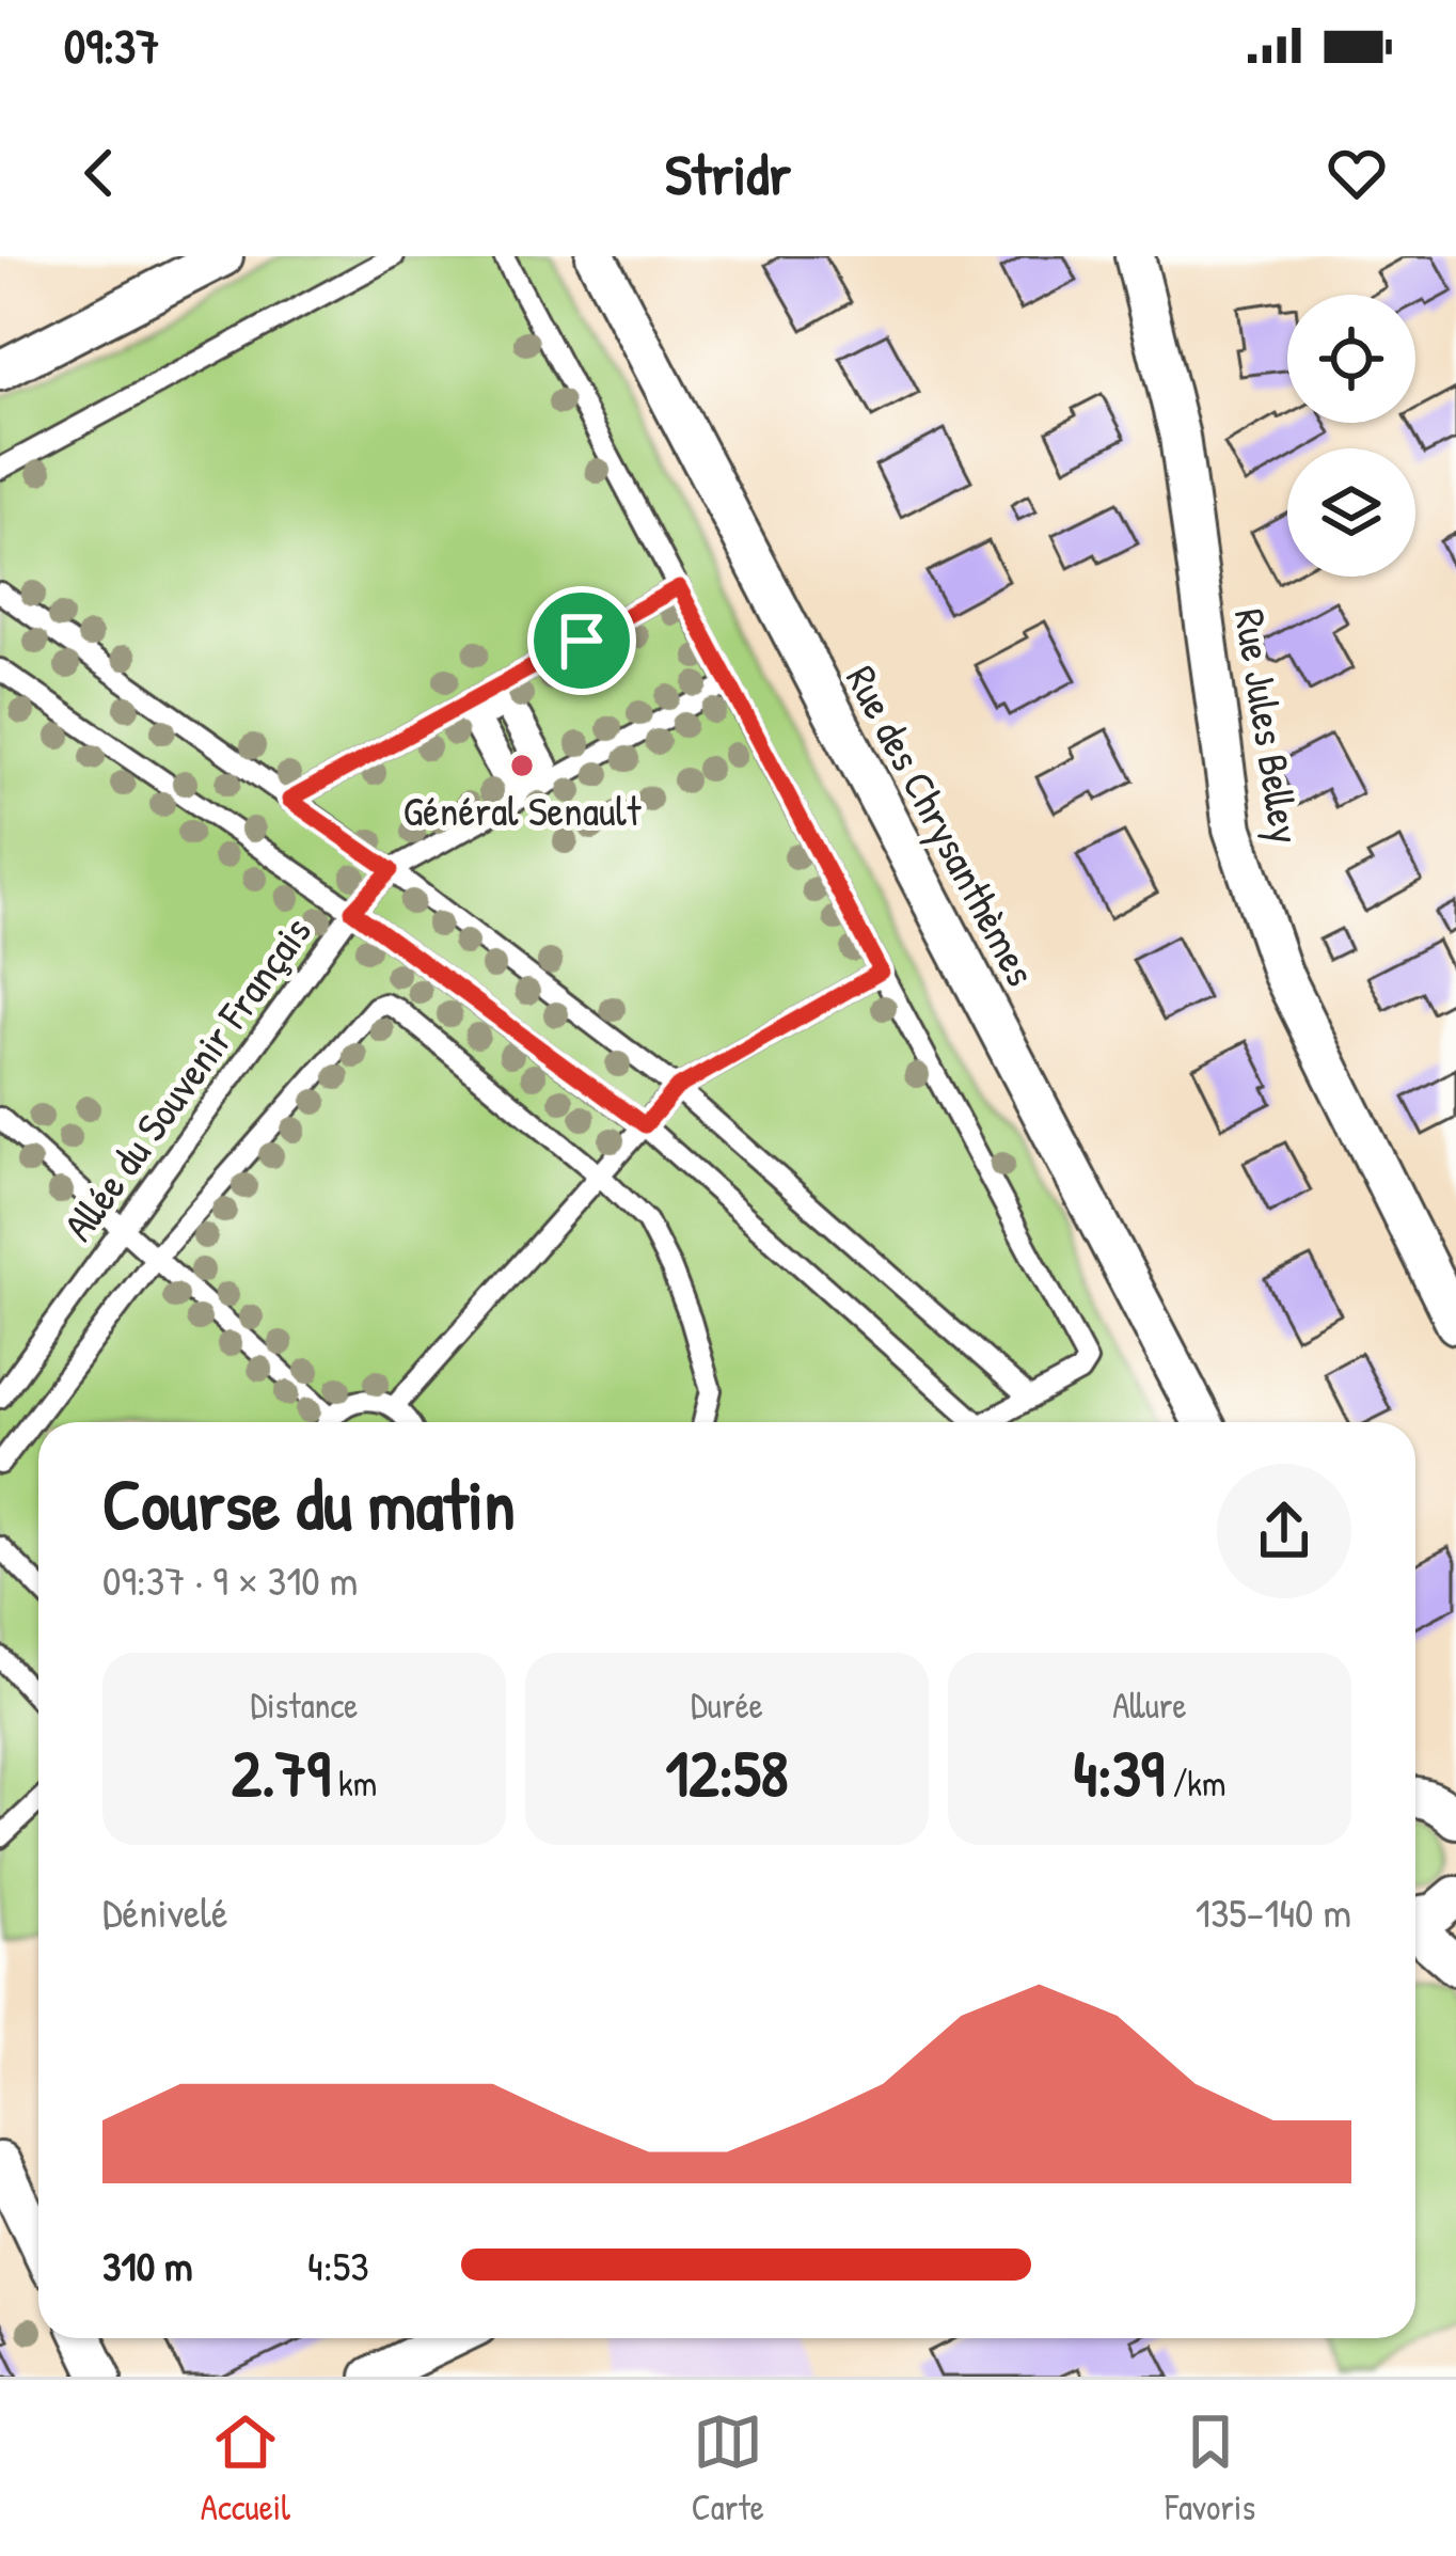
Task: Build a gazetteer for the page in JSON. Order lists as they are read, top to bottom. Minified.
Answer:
{"streets":{"street":["Rue Jules Belley","Rue des Chrysanthèmes"],"lane":["Allée du Souvenir Français"]},"places":["Général Senault"],"page":{"status":"09:37","header":"Stridr","heading":["Course du matin","09:37 · 9 × 310 m"],"stats":[["Distance","2.79 km"],["Durée","12:58"],["Allure","4:39 /km"]],"chart":["Dénivelé","135–140 m"],"list":[{"name":"310 m","note":"4:53"}],"tabs":["Accueil","Carte","Favoris"]}}
